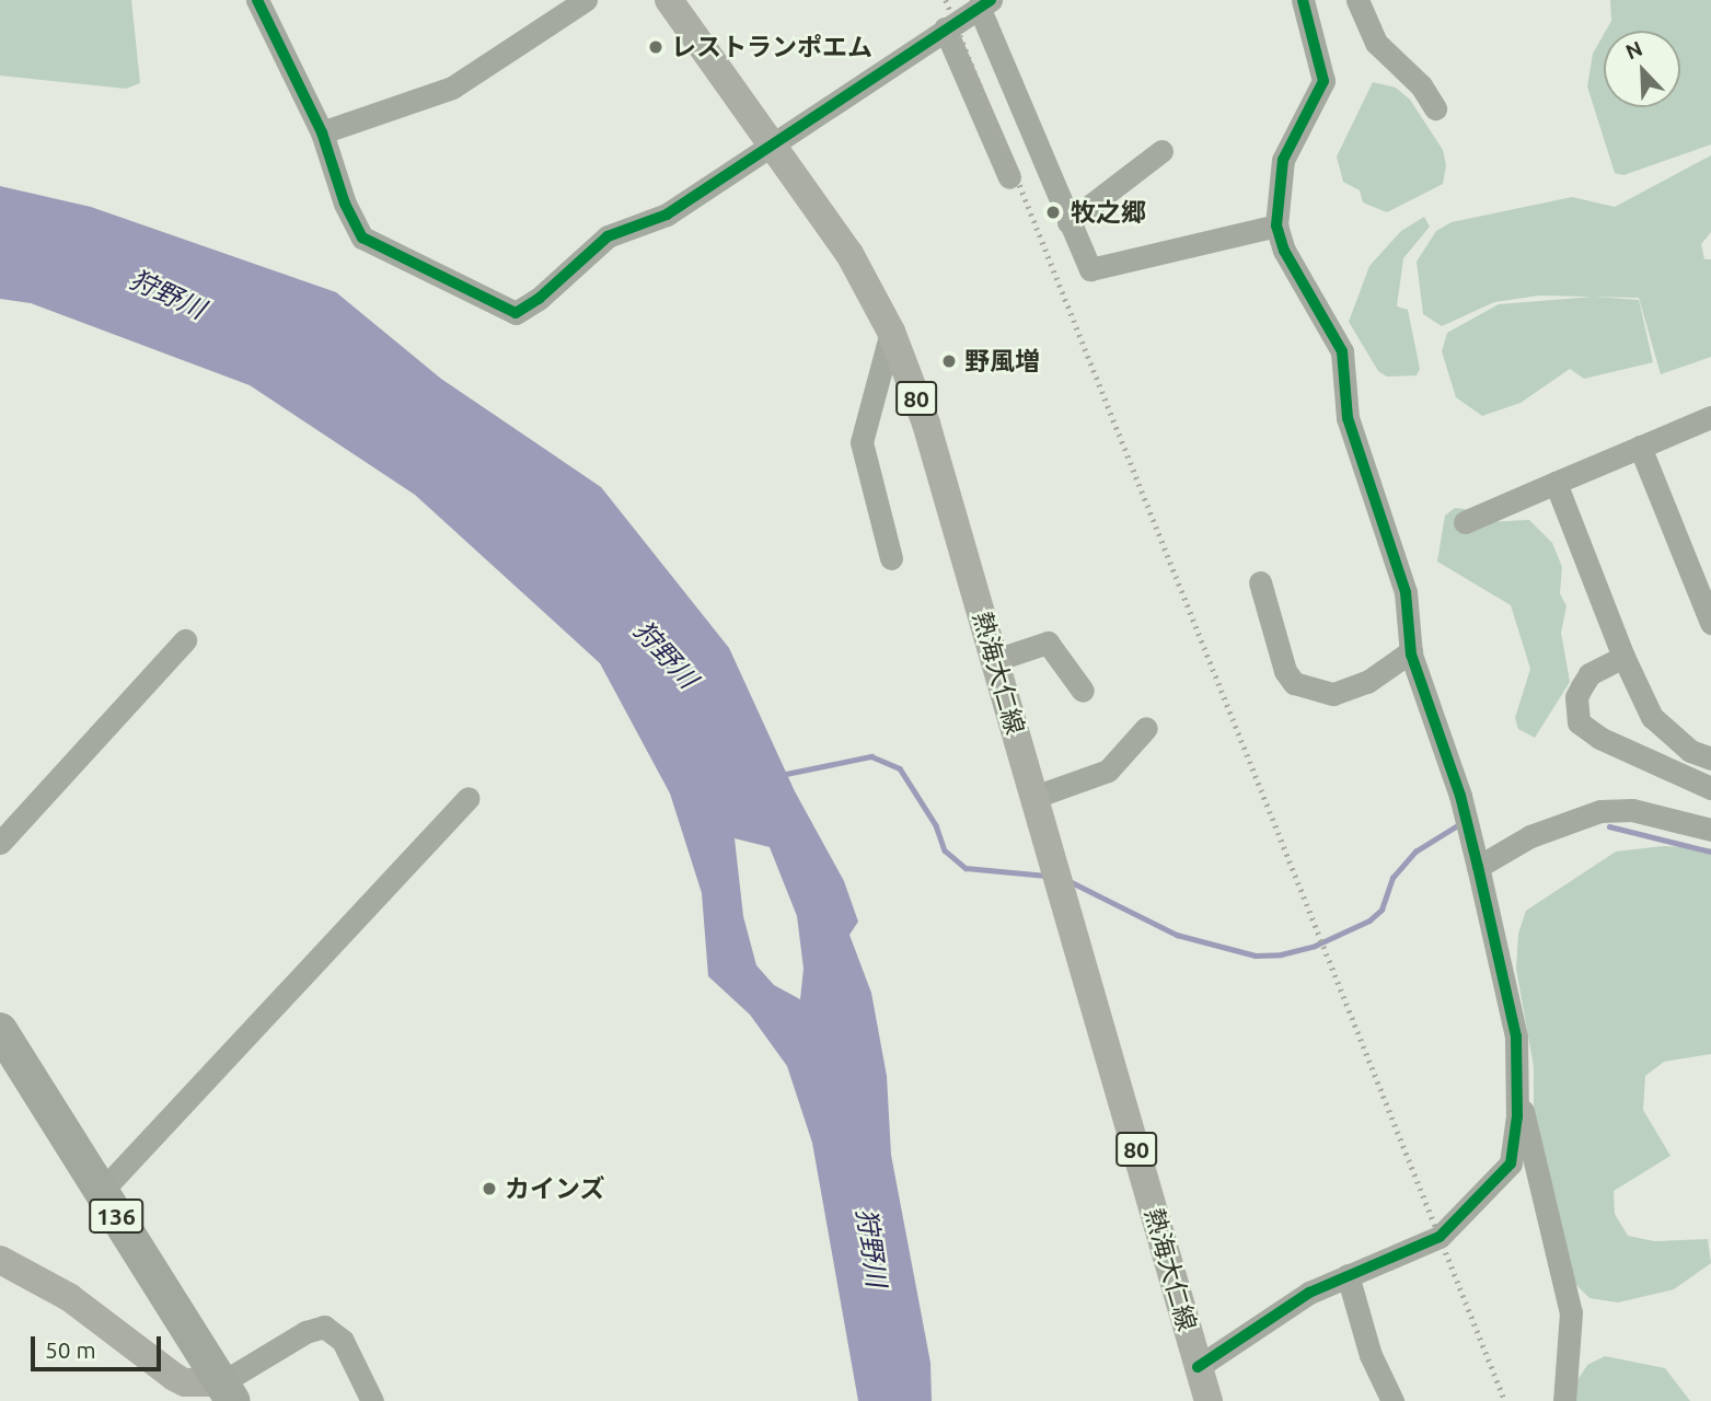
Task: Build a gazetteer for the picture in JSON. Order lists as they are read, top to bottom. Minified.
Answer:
{"streets":{"highway":["136"],"main road":["80","熱海大仁線"]},"water":["狩野川"],"places":["レストランポエム","牧之郷","野風増","カインズ"],"scale_bar":"50 m","north":"top left"}
